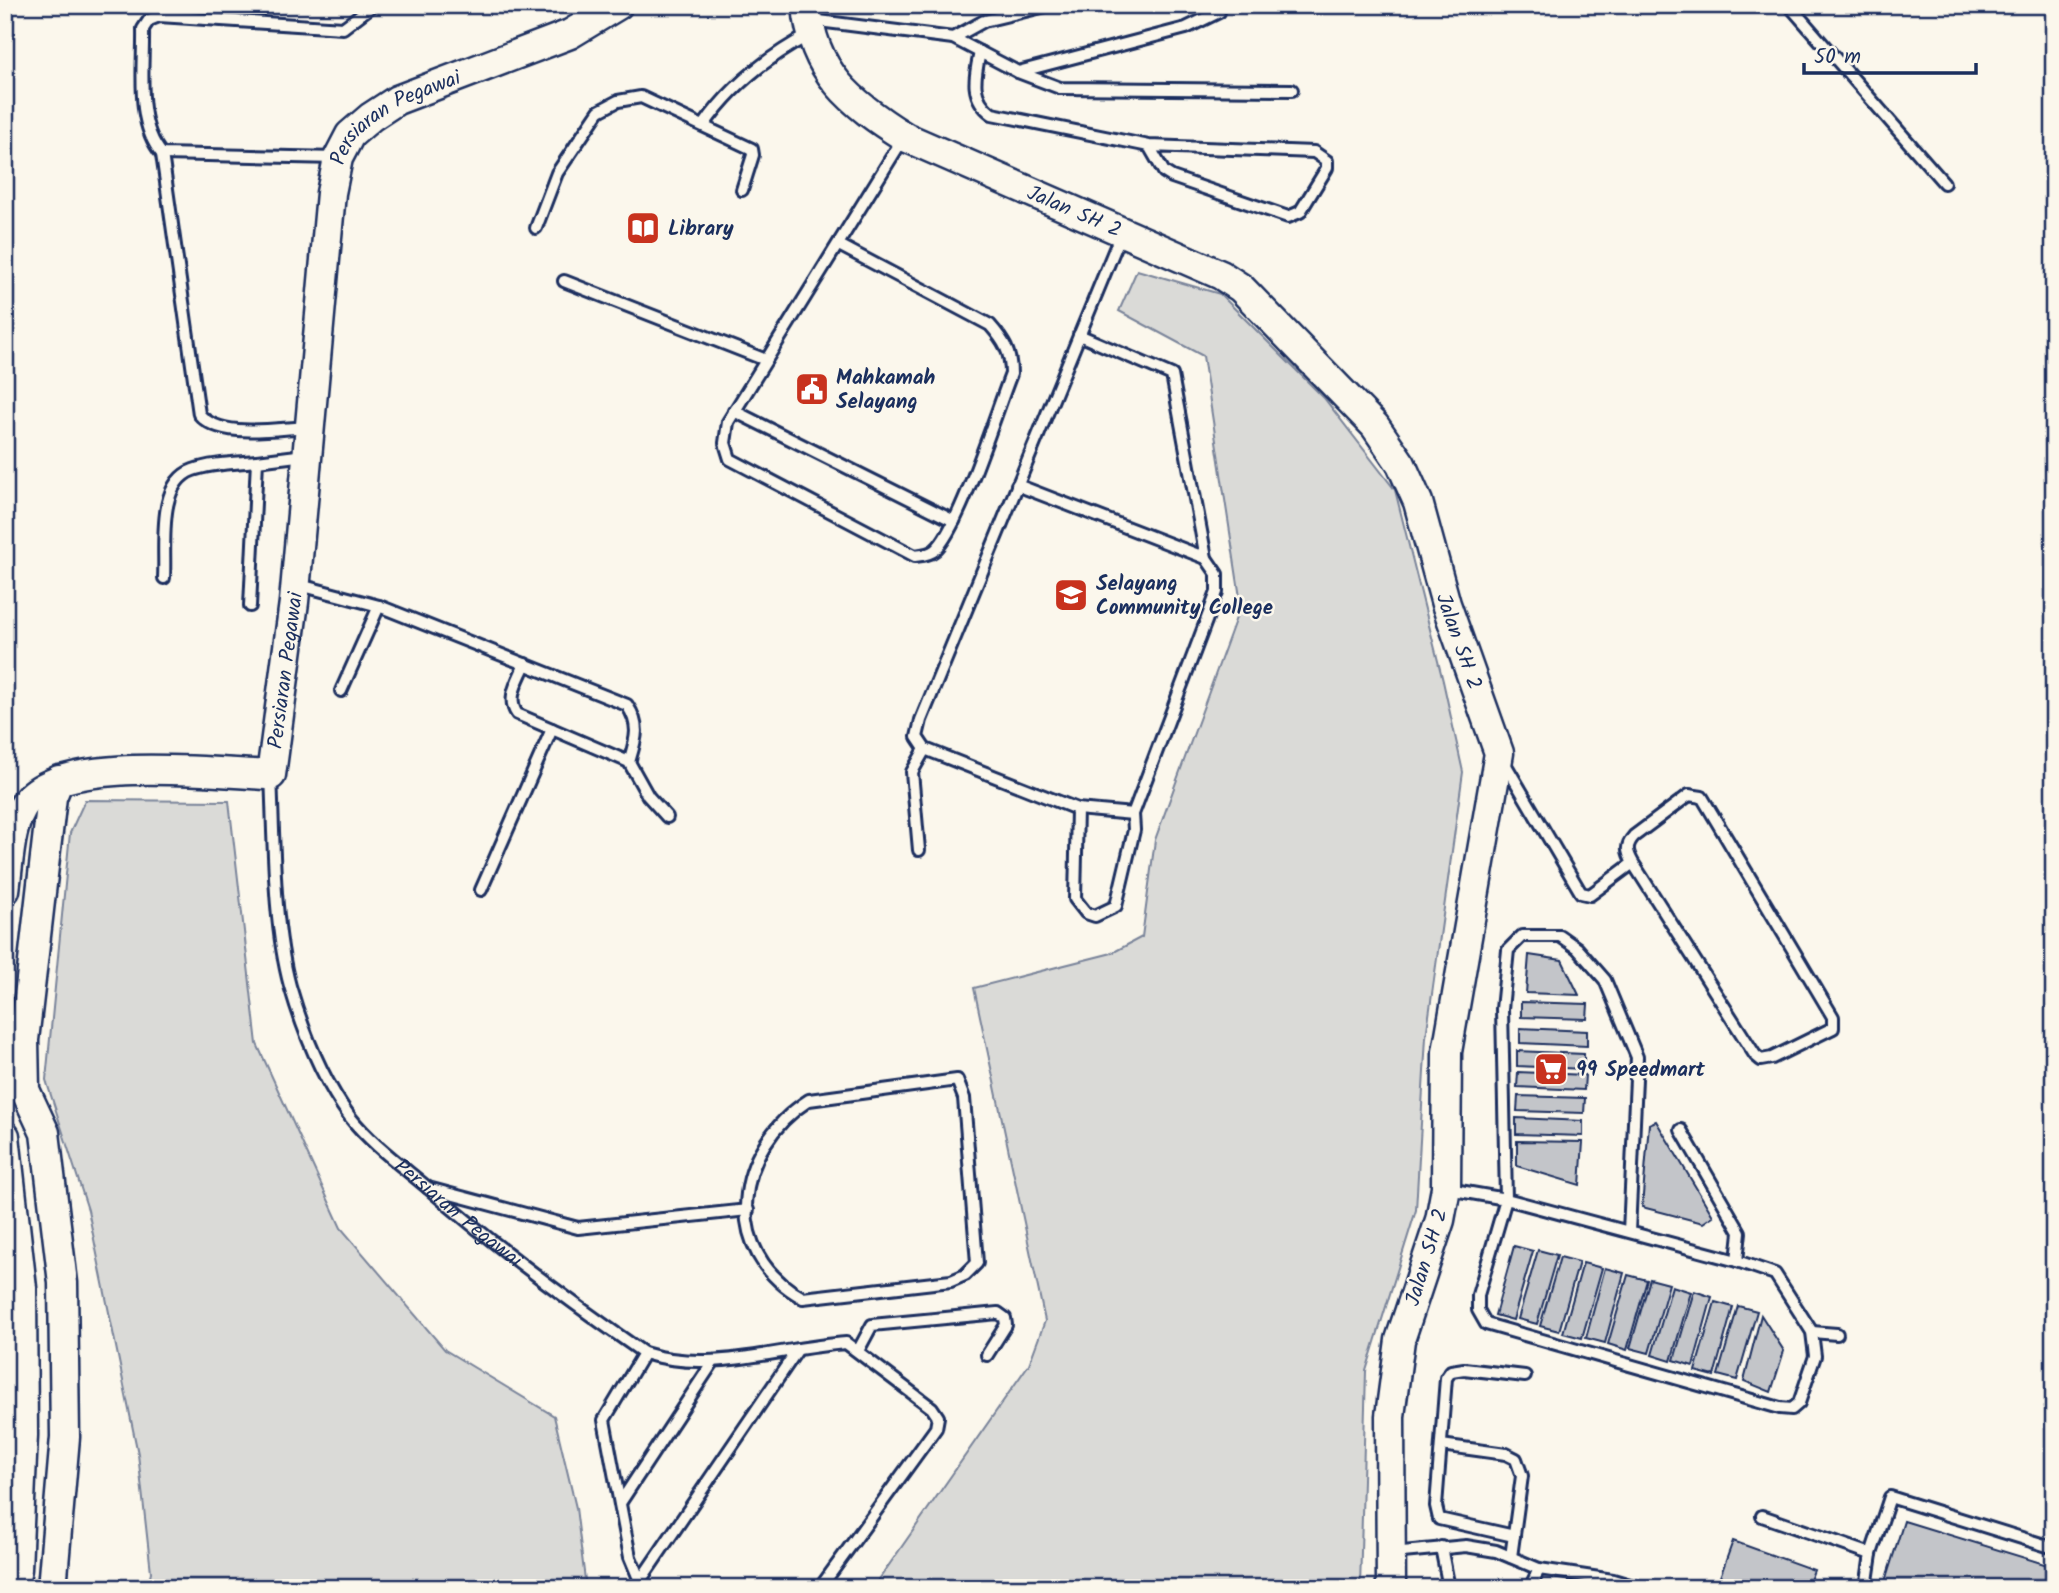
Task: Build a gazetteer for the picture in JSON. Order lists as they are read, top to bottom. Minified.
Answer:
{"streets":{"street":["Persiaran Pegawai","Jalan SH 2"]},"places":{"library":["Library"],"public building":["Mahkamah Selayang"],"school or university":["Selayang Community College"],"supermarket":["99 Speedmart"]},"scale_bar":"50 m"}
